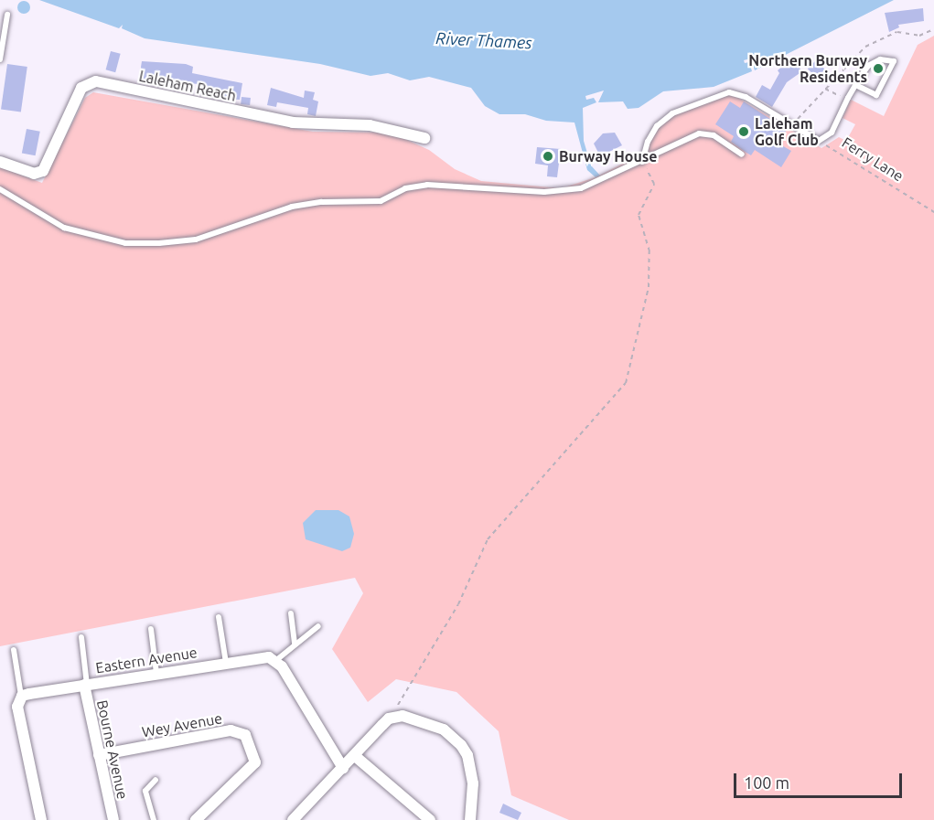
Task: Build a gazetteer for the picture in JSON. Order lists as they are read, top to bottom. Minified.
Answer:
{"streets":{"street":["Laleham Reach","Eastern Avenue","Wey Avenue","Bourne Avenue"],"lane":["Ferry Lane"]},"crossings":[["Eastern Avenue","Bourne Avenue"],["Wey Avenue","Bourne Avenue"]],"water":["River Thames"],"places":["Northern Burway Residents","Laleham Golf Club","Burway House"],"scale_bar":"100 m"}
